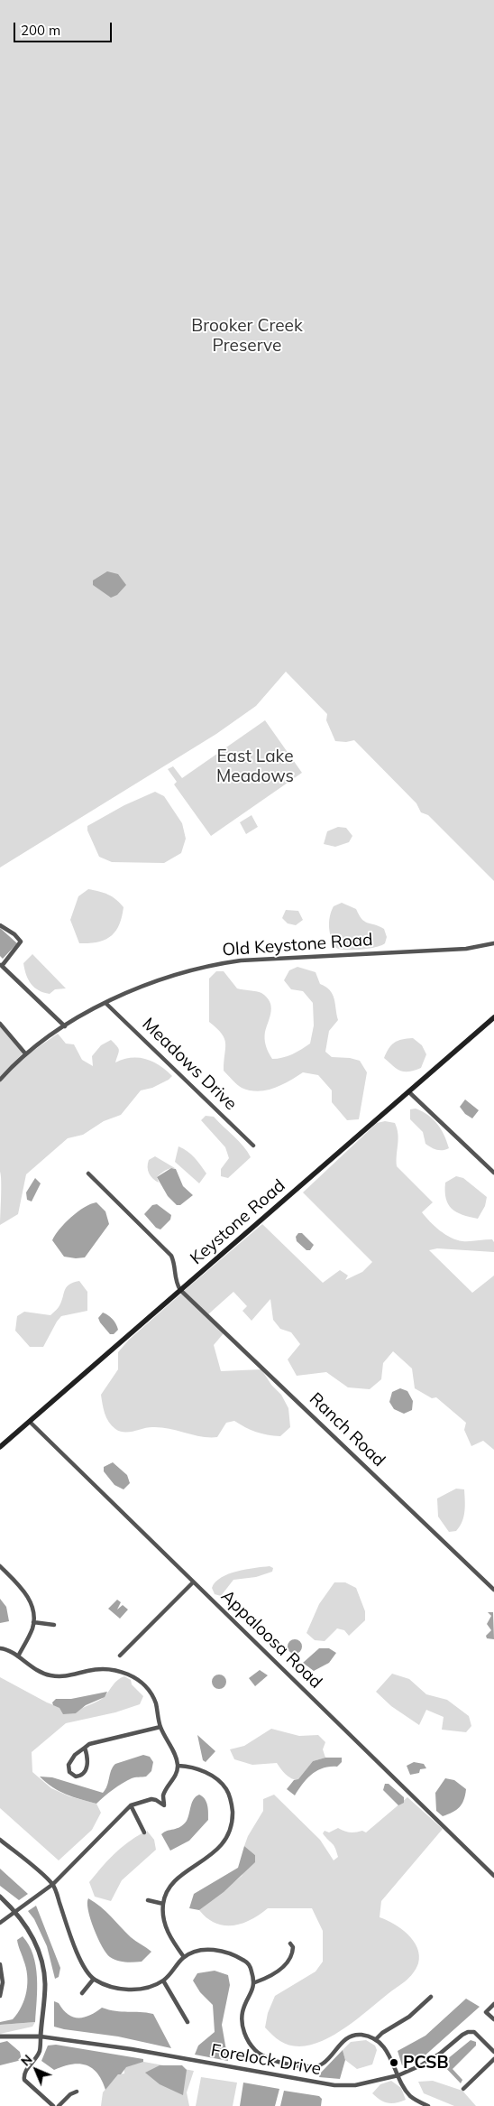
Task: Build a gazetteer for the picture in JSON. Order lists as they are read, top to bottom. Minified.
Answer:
{"streets":{"main road":["Keystone Road"],"street":["Old Keystone Road","Meadows Drive","Ranch Road","Appaloosa Road","Forelock Drive"]},"crossings":[["Old Keystone Road","Meadows Drive"],["Keystone Road","Ranch Road"],["Keystone Road","Appaloosa Road"]],"parks":["Brooker Creek Preserve","East Lake Meadows"],"places":["PCSB"],"scale_bar":"200 m","north":"top left"}
